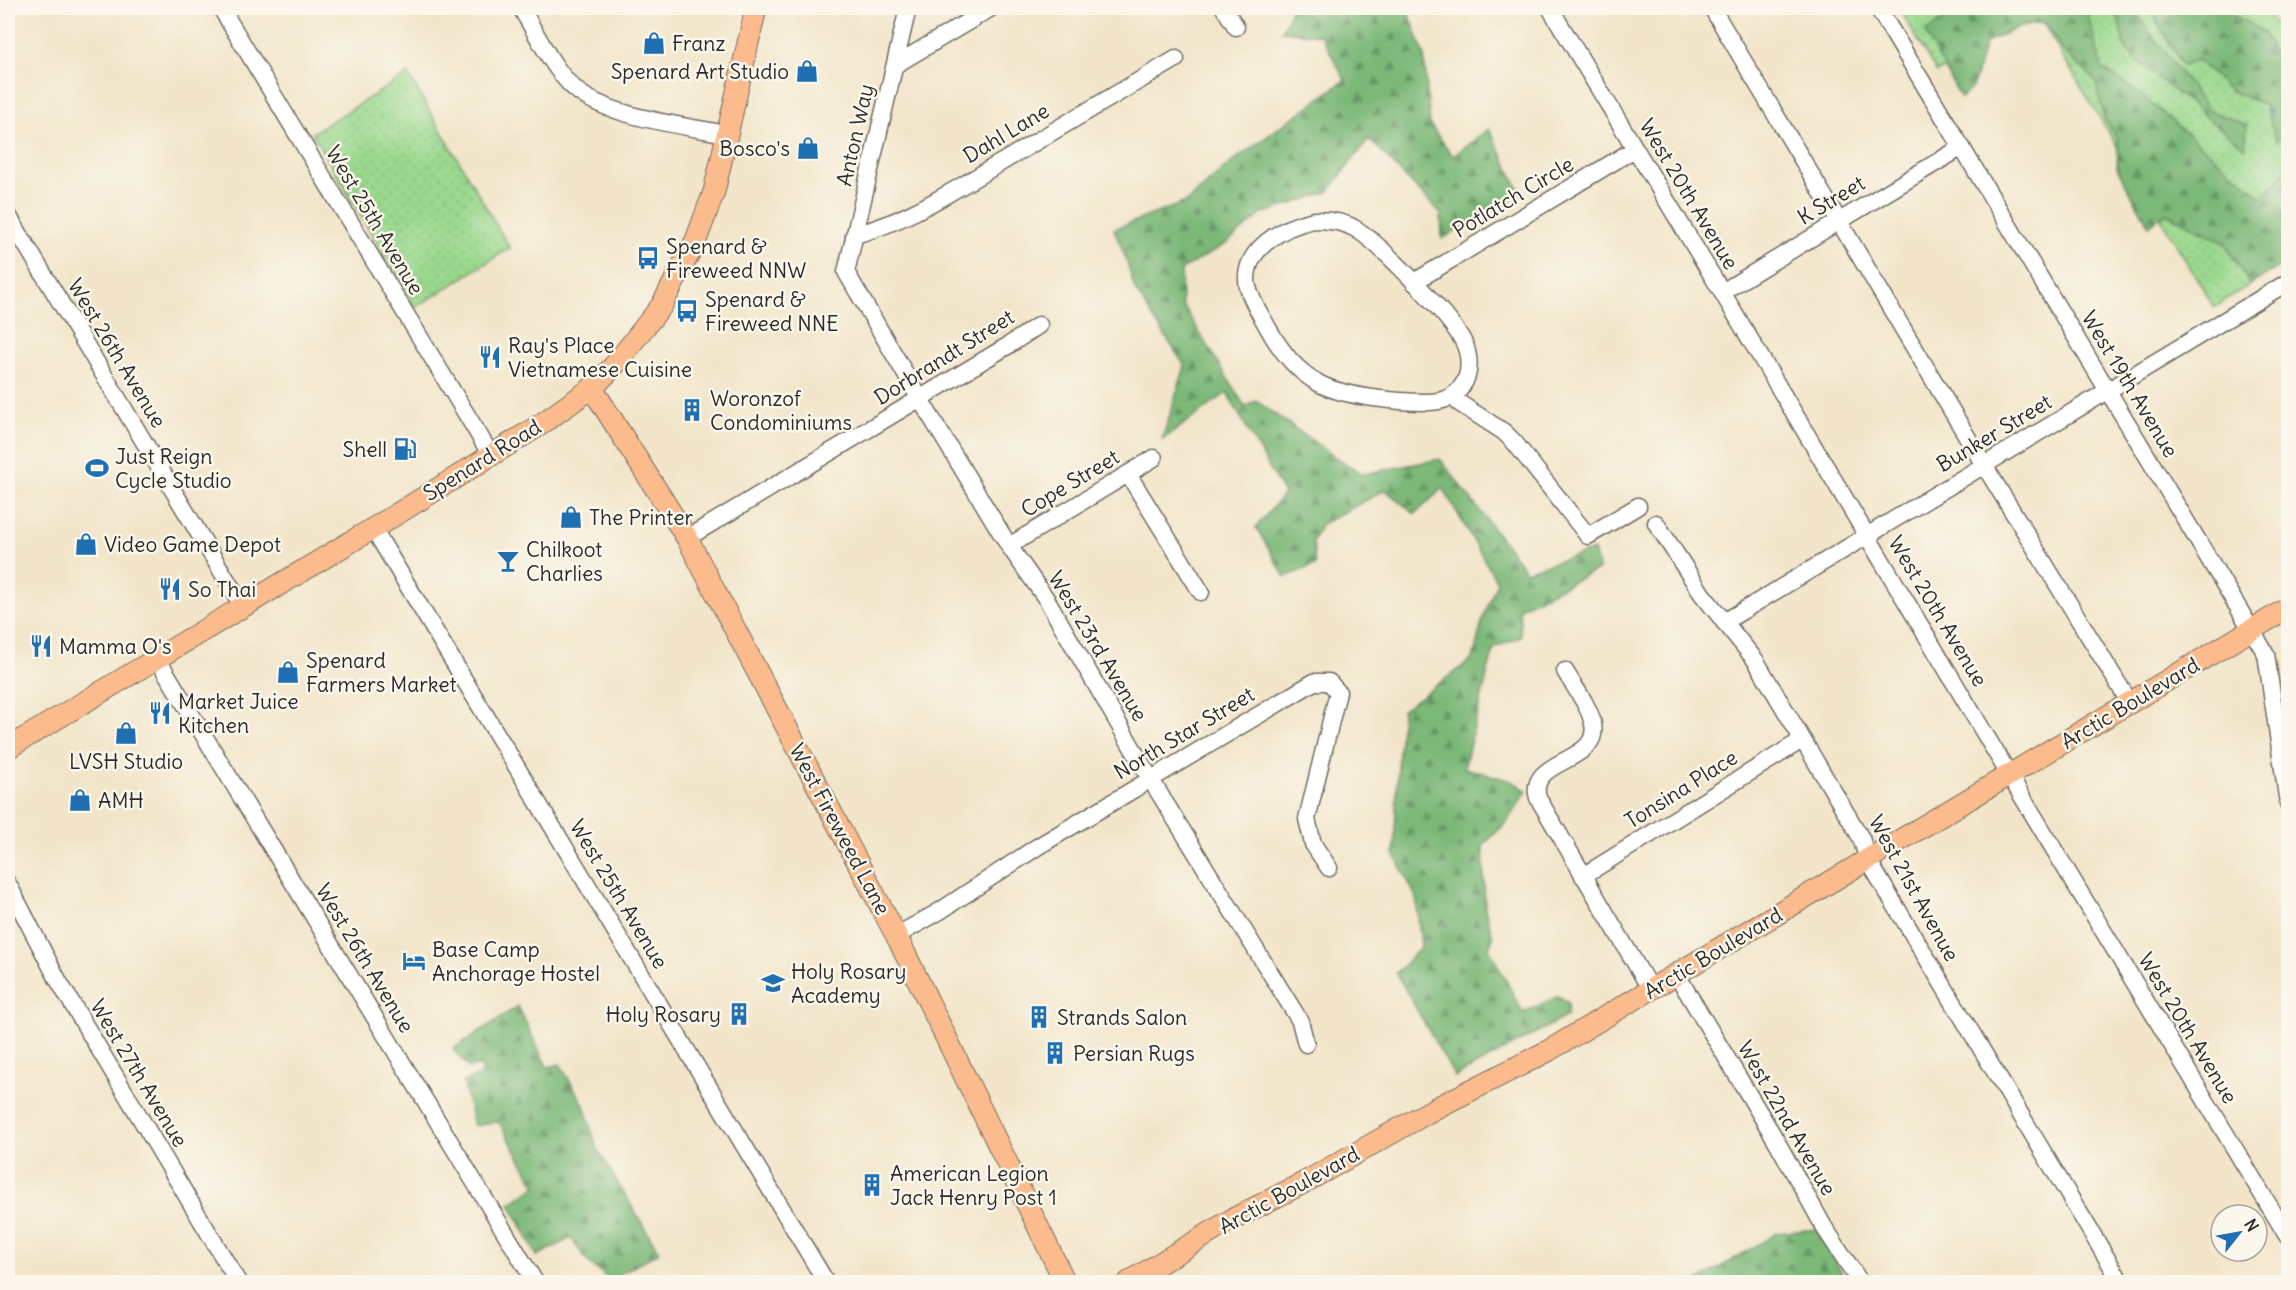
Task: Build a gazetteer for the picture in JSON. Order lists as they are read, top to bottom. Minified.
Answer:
{"streets":{"main road":["Spenard Road","Arctic Boulevard","West Fireweed Lane"],"street":["Dahl Lane","Anton Way","West 20th Avenue","Potlatch Circle","K Street","West 25th Avenue","West 26th Avenue","Dorbrandt Street","West 19th Avenue","Bunker Street","Cope Street","West 23rd Avenue","North Star Street","Tonsina Place","West 21st Avenue","West 27th Avenue","West 22nd Avenue"]},"crossings":[["Dahl Lane","Anton Way"],["Anton Way","West 23rd Avenue"],["West 20th Avenue","Potlatch Circle"],["West 20th Avenue","K Street"],["West 20th Avenue","Bunker Street"],["West 20th Avenue","Arctic Boulevard"],["K Street","West 19th Avenue"],["West 25th Avenue","Spenard Road"],["West 26th Avenue","Spenard Road"],["Dorbrandt Street","West 23rd Avenue"],["Dorbrandt Street","West Fireweed Lane"],["West 19th Avenue","Bunker Street"],["West 19th Avenue","Arctic Boulevard"],["Bunker Street","West 21st Avenue"],["Spenard Road","West Fireweed Lane"],["Cope Street","West 23rd Avenue"],["West 23rd Avenue","North Star Street"],["Arctic Boulevard","West 21st Avenue"],["Arctic Boulevard","West 22nd Avenue"],["North Star Street","West Fireweed Lane"],["Tonsina Place","West 21st Avenue"]],"places":{"shop":["Franz","Spenard Art Studio","Bosco's","The Printer","Video Game Depot","Spenard Farmers Market","LVSH Studio","AMH"],"bus stop":["Spenard & Fireweed NNW","Spenard & Fireweed NNE"],"restaurant":["Ray's Place Vietnamese Cuisine","So Thai","Mamma O's","Market Juice Kitchen"],"building":["Woronzof Condominiums","Holy Rosary","Strands Salon","Persian Rugs","American Legion Jack Henry Post 1"],"fuel station":["Shell"],"sports":["Just Reign Cycle Studio"],"bar":["Chilkoot Charlies"],"hotel":["Base Camp Anchorage Hostel"],"school or university":["Holy Rosary Academy"]},"north":"top right"}
